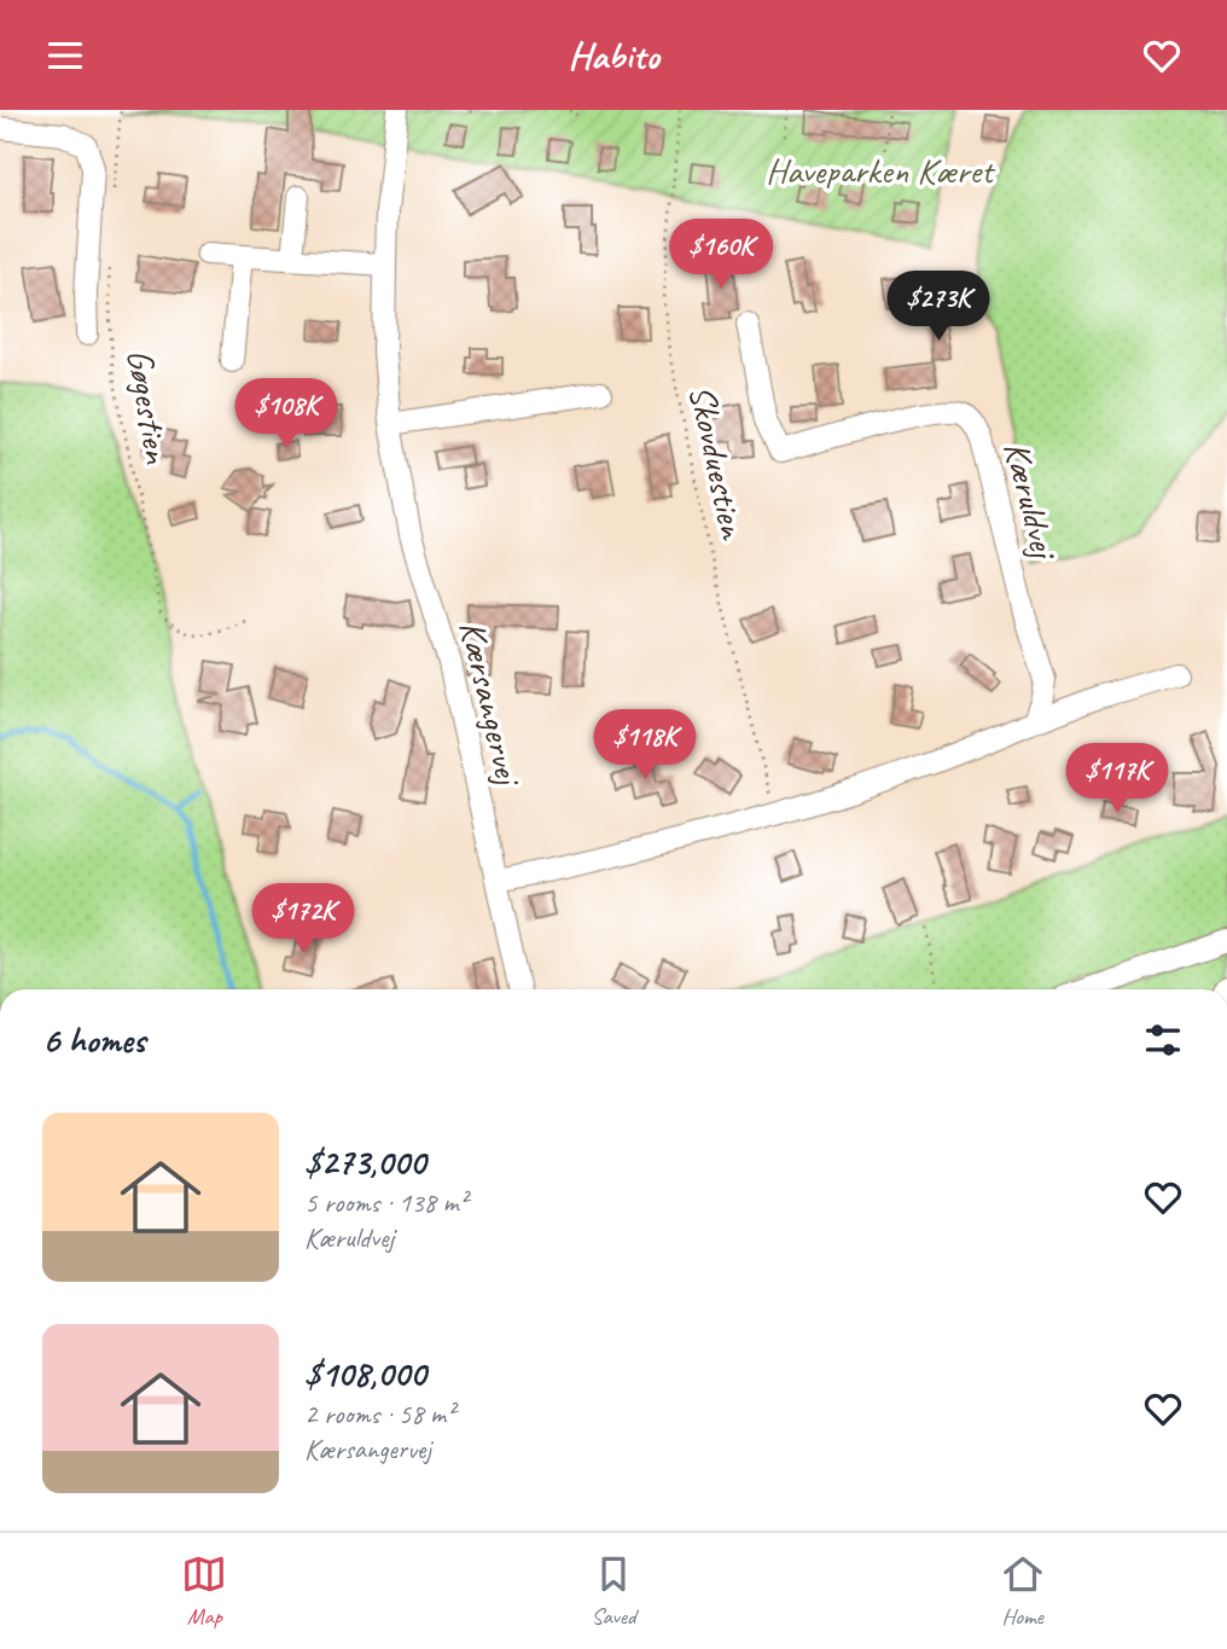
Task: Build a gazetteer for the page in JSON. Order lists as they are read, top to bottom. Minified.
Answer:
{"streets":{"street":["Kæruldvej","Kærsangervej"],"path":["Gøgestien","Skovduestien"]},"parks":["Haveparken Kæret"],"page":{"header":"Habito","price":["$160K","$273K","$108K","$118K","$117K","$172K"],"heading":"6 homes","list":[{"name":"$273,000","note":"5 rooms · 138 m² · Kæruldvej"},{"name":"$108,000","note":"2 rooms · 58 m² · Kærsangervej"}],"tabs":["Map","Saved","Home"]}}
